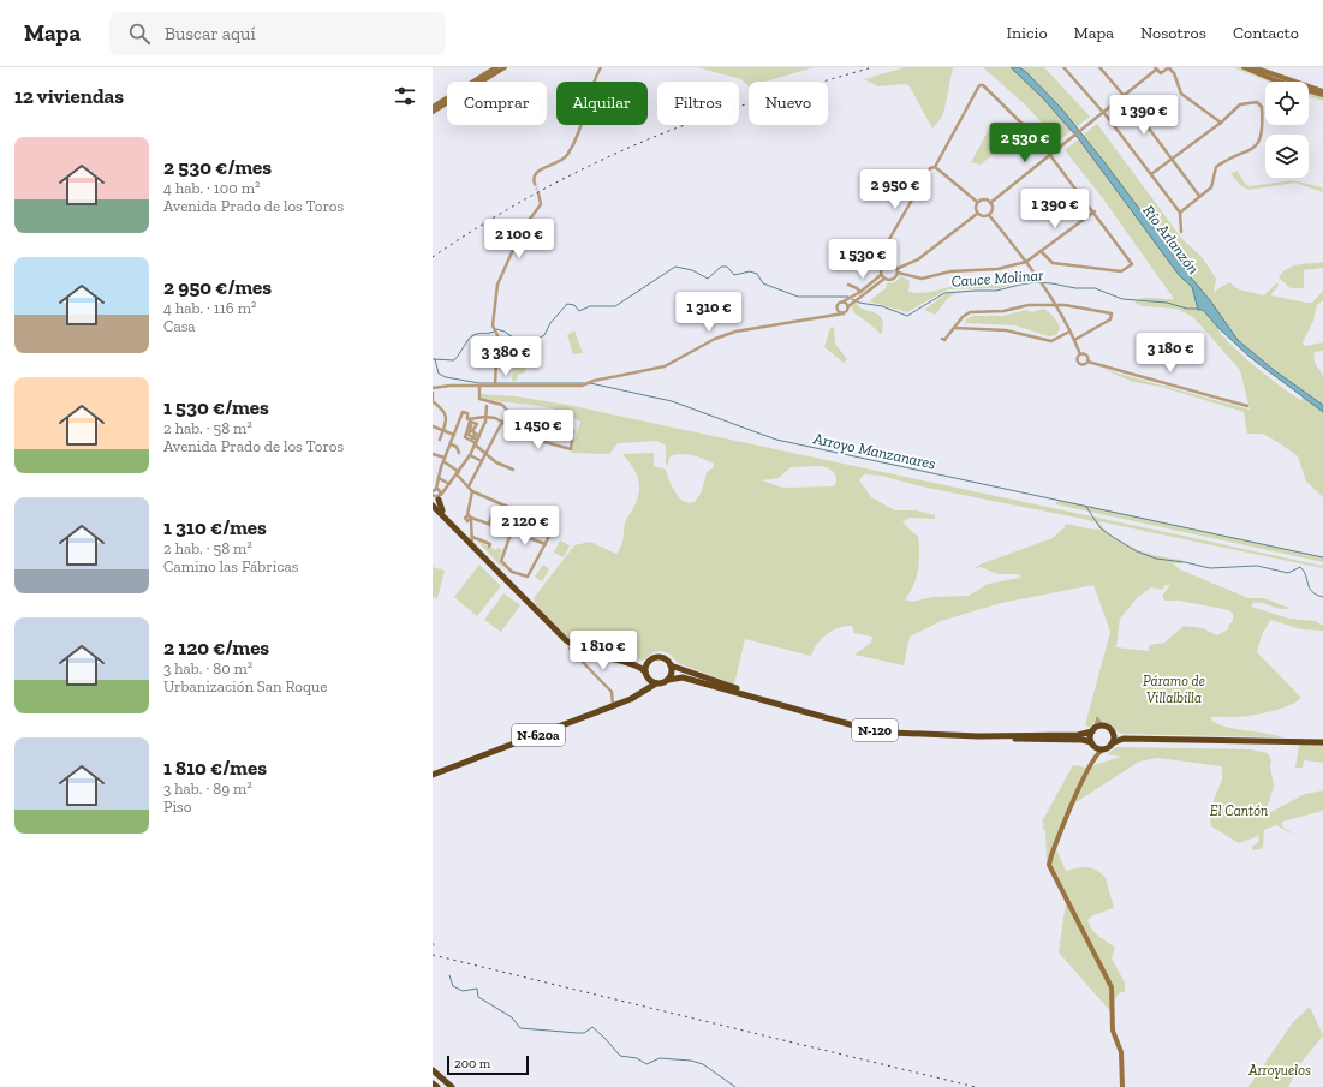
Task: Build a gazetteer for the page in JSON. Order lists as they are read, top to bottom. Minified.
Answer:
{"streets":{"highway":["N-120","N-620a"]},"crossings":[["N-120","N-620a"]],"water":["Río Arlanzón","Cauce Molinar","Arroyo Manzanares"],"parks":["Páramo de Villalbilla","El Cantón","Arroyuelos"],"scale_bar":"200 m","page":{"header":"Mapa","search":"Buscar aquí","nav":["Inicio","Mapa","Nosotros","Contacto"],"heading":"12 viviendas","chip":["Comprar","Alquilar","Filtros","Nuevo"],"price":["1 390 €","2 530 €","2 950 €","1 390 €","2 100 €","1 530 €","1 310 €","3 180 €","3 380 €","1 450 €","2 120 €","1 810 €"],"list":[{"name":"2 530 €/mes","note":"4 hab. · 100 m² · Avenida Prado de los Toros"},{"name":"2 950 €/mes","note":"4 hab. · 116 m² · Casa"},{"name":"1 530 €/mes","note":"2 hab. · 58 m² · Avenida Prado de los Toros"},{"name":"1 310 €/mes","note":"2 hab. · 58 m² · Camino las Fábricas"},{"name":"2 120 €/mes","note":"3 hab. · 80 m² · Urbanización San Roque"},{"name":"1 810 €/mes","note":"3 hab. · 89 m² · Piso"}],"scale":"200 m"}}
